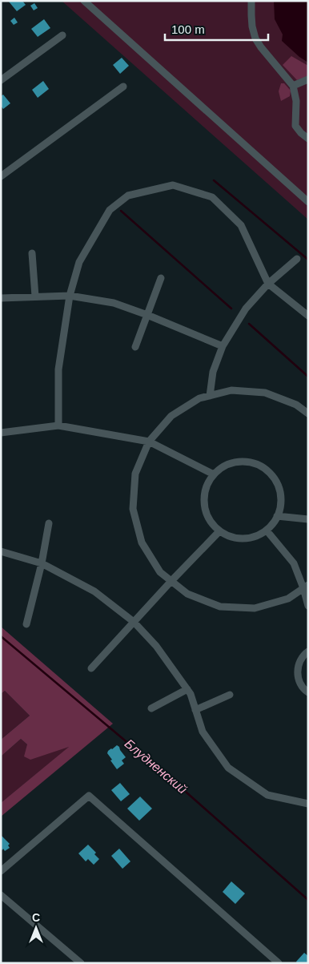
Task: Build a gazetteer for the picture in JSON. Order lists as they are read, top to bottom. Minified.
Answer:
{"water":["Блудненский"],"scale_bar":"100 m","north":"top"}
